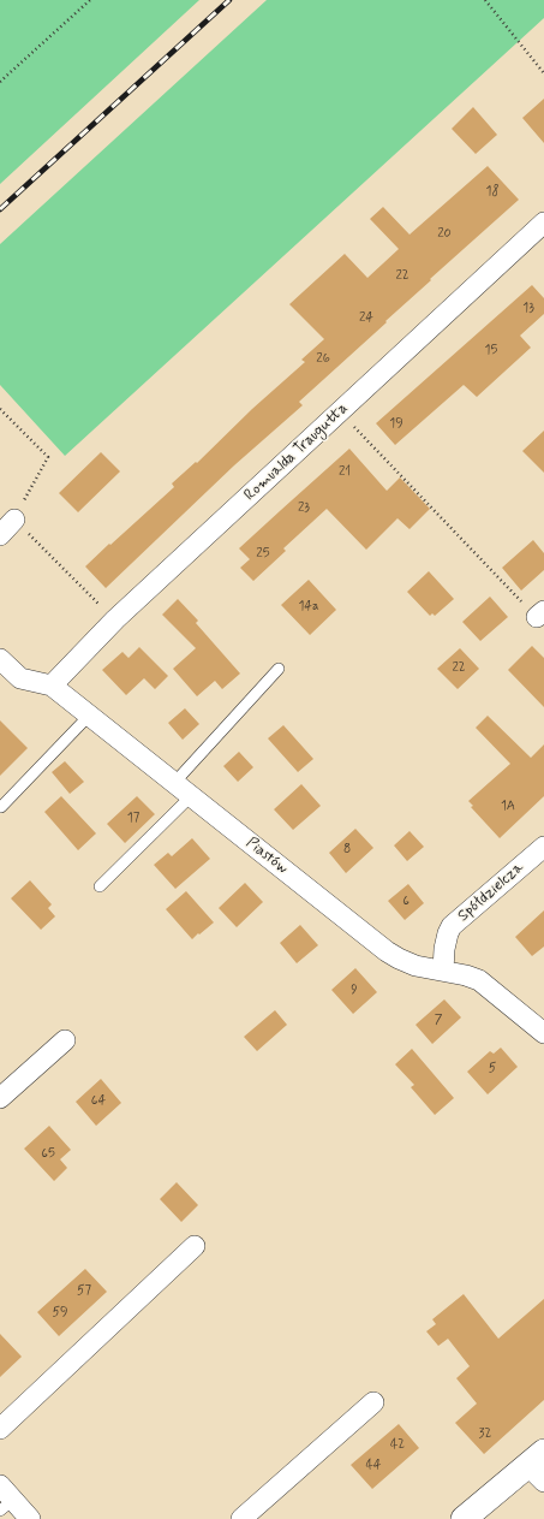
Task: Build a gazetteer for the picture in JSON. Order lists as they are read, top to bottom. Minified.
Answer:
{"streets":{"street":["Romualda Traugutta","Piastów","Spółdzielcza"]},"crossings":[["Romualda Traugutta","Piastów"],["Piastów","Spółdzielcza"]],"house_numbers":["18","20","22","13","24","15","26","19","21","23","25","14a","22","1A","17","8","6","9","7","5","64","65","57","59","32","42","44"]}
